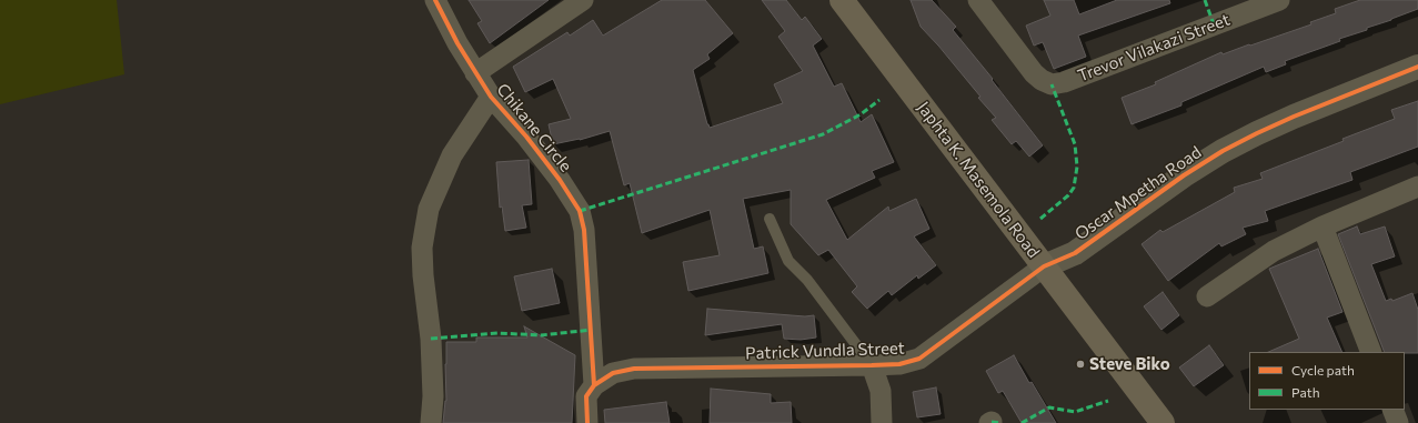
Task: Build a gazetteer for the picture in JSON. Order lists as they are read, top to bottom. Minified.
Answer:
{"streets":{"main road":["Japhta K. Masemola Road"],"street":["Trevor Vilakazi Street","Chikane Circle","Oscar Mpetha Road","Patrick Vundla Street"]},"crossings":[["Chikane Circle","Patrick Vundla Street"],["Japhta K. Masemola Road","Oscar Mpetha Road"],["Japhta K. Masemola Road","Patrick Vundla Street"],["Oscar Mpetha Road","Patrick Vundla Street"]],"places":["Steve Biko"],"legend":["Cycle path","Path"]}
